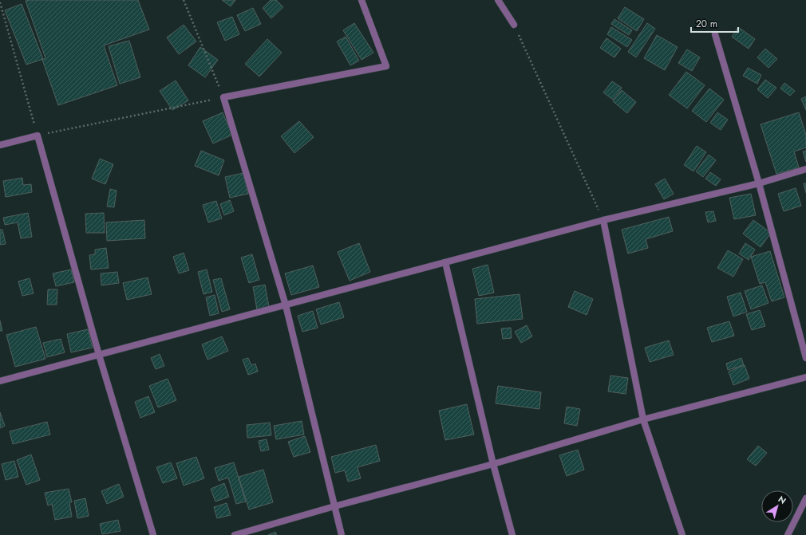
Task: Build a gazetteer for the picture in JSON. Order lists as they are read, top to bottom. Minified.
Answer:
{"scale_bar":"20 m","north":"top right"}
